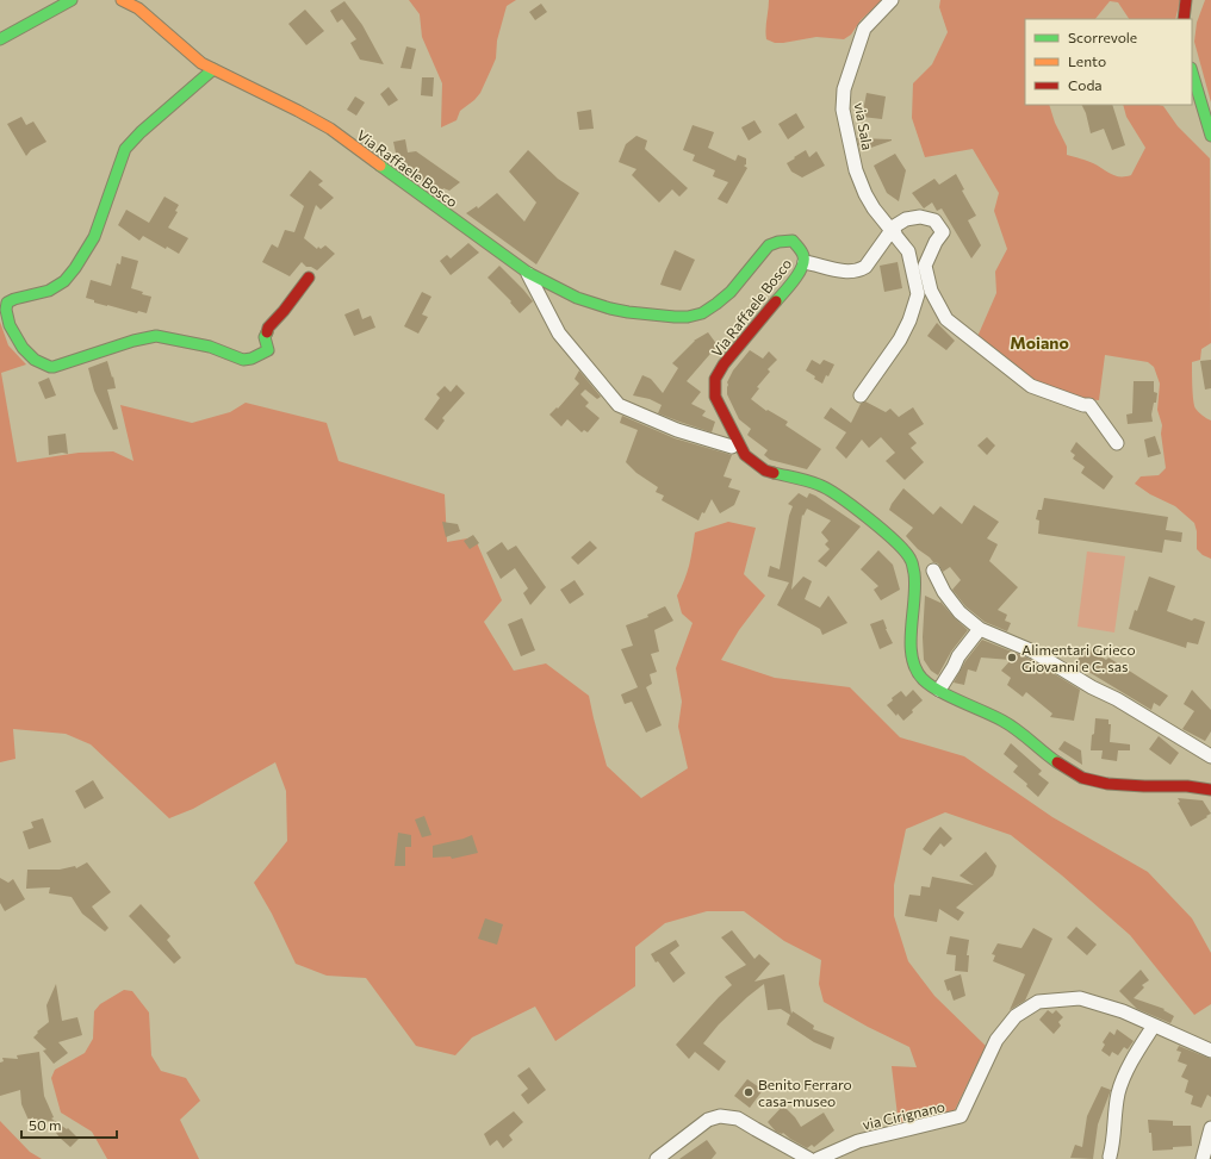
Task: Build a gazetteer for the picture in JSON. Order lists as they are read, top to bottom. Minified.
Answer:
{"streets":{"street":["via Sala","Via Raffaele Bosco","via Cirignano"]},"districts":["Moiano"],"places":["Alimentari Grieco Giovanni e C. sas","Benito Ferraro casa-museo"],"legend":["Scorrevole","Lento","Coda"],"scale_bar":"50 m"}
